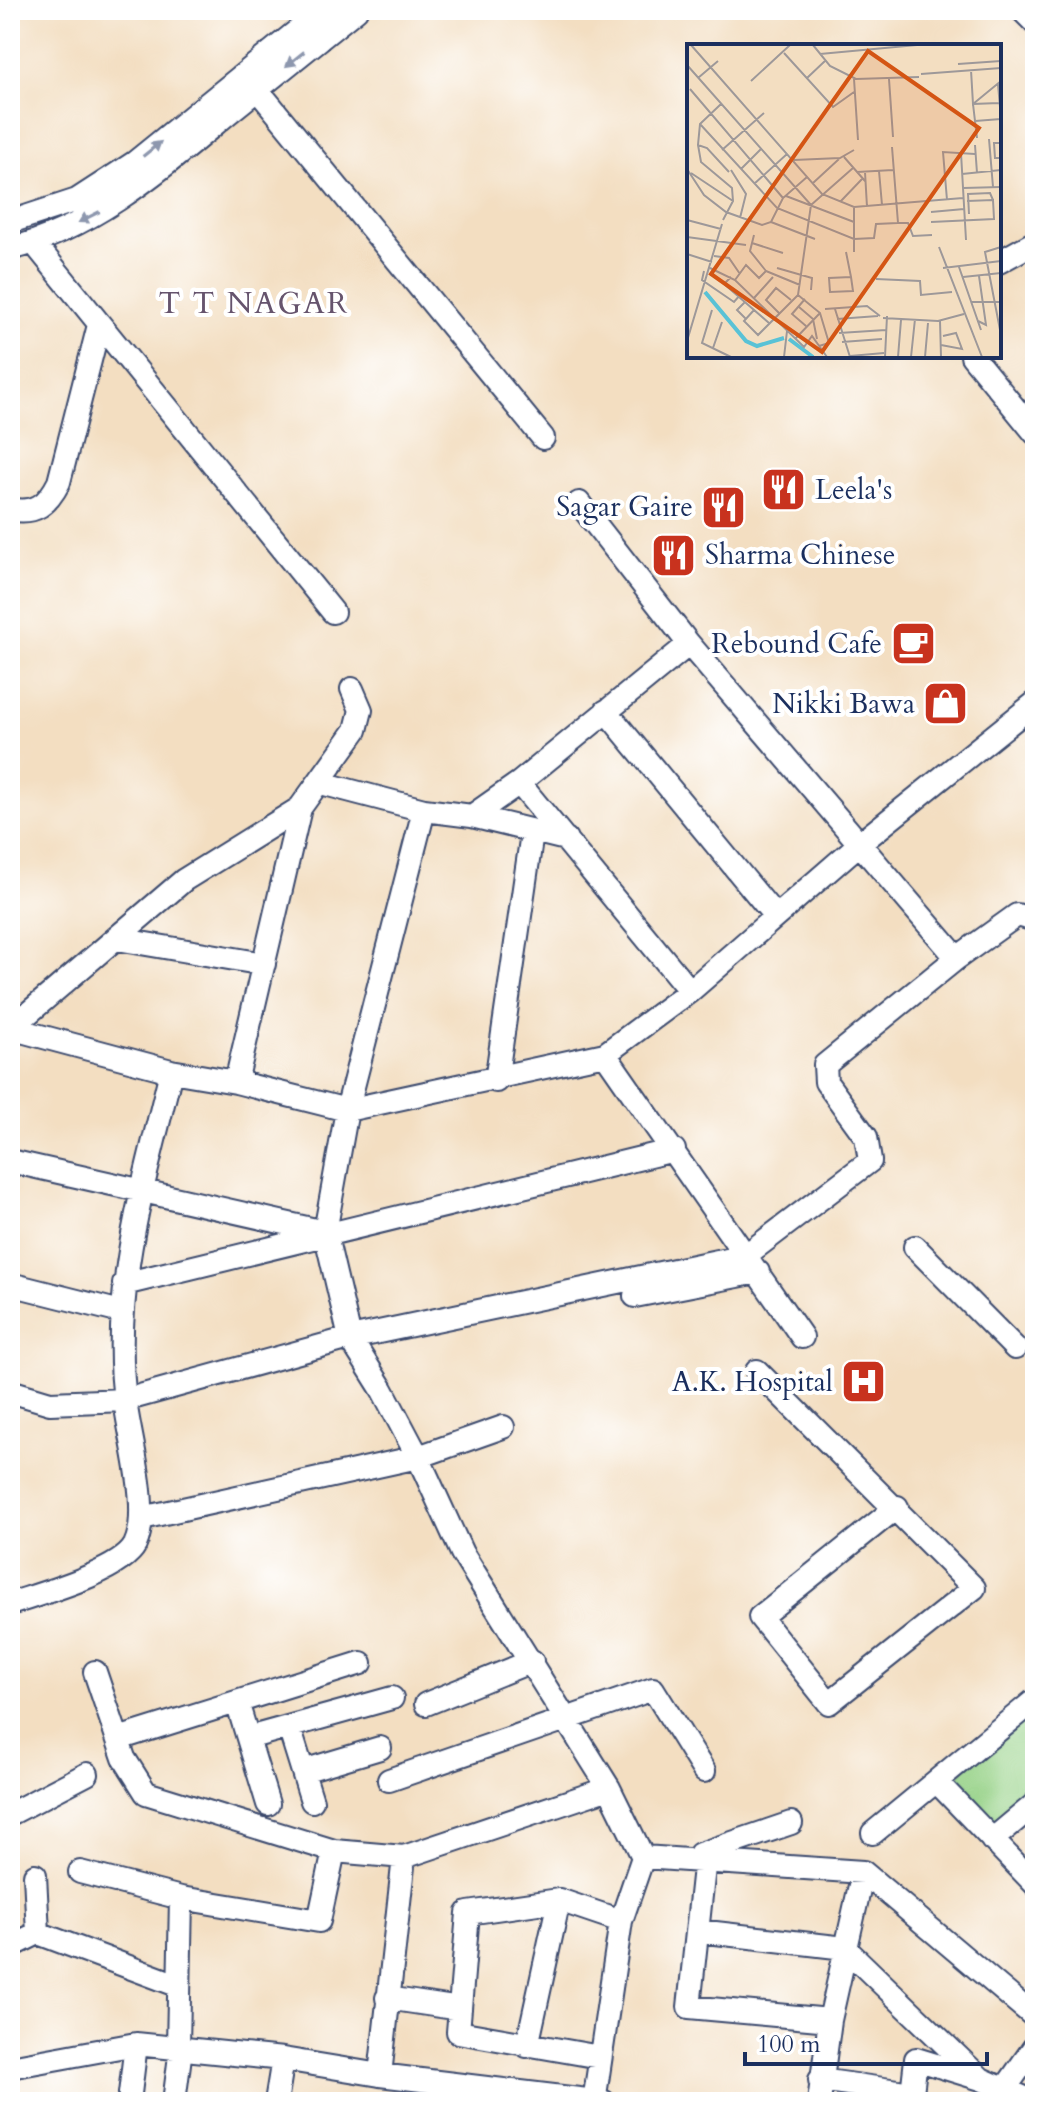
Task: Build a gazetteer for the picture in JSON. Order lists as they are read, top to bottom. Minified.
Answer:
{"districts":["T T NAGAR"],"places":{"restaurant":["Leela's","Sagar Gaire","Sharma Chinese"],"cafe":["Rebound Cafe"],"shop":["Nikki Bawa"],"hospital":["A.K. Hospital"]},"scale_bar":"100 m"}
